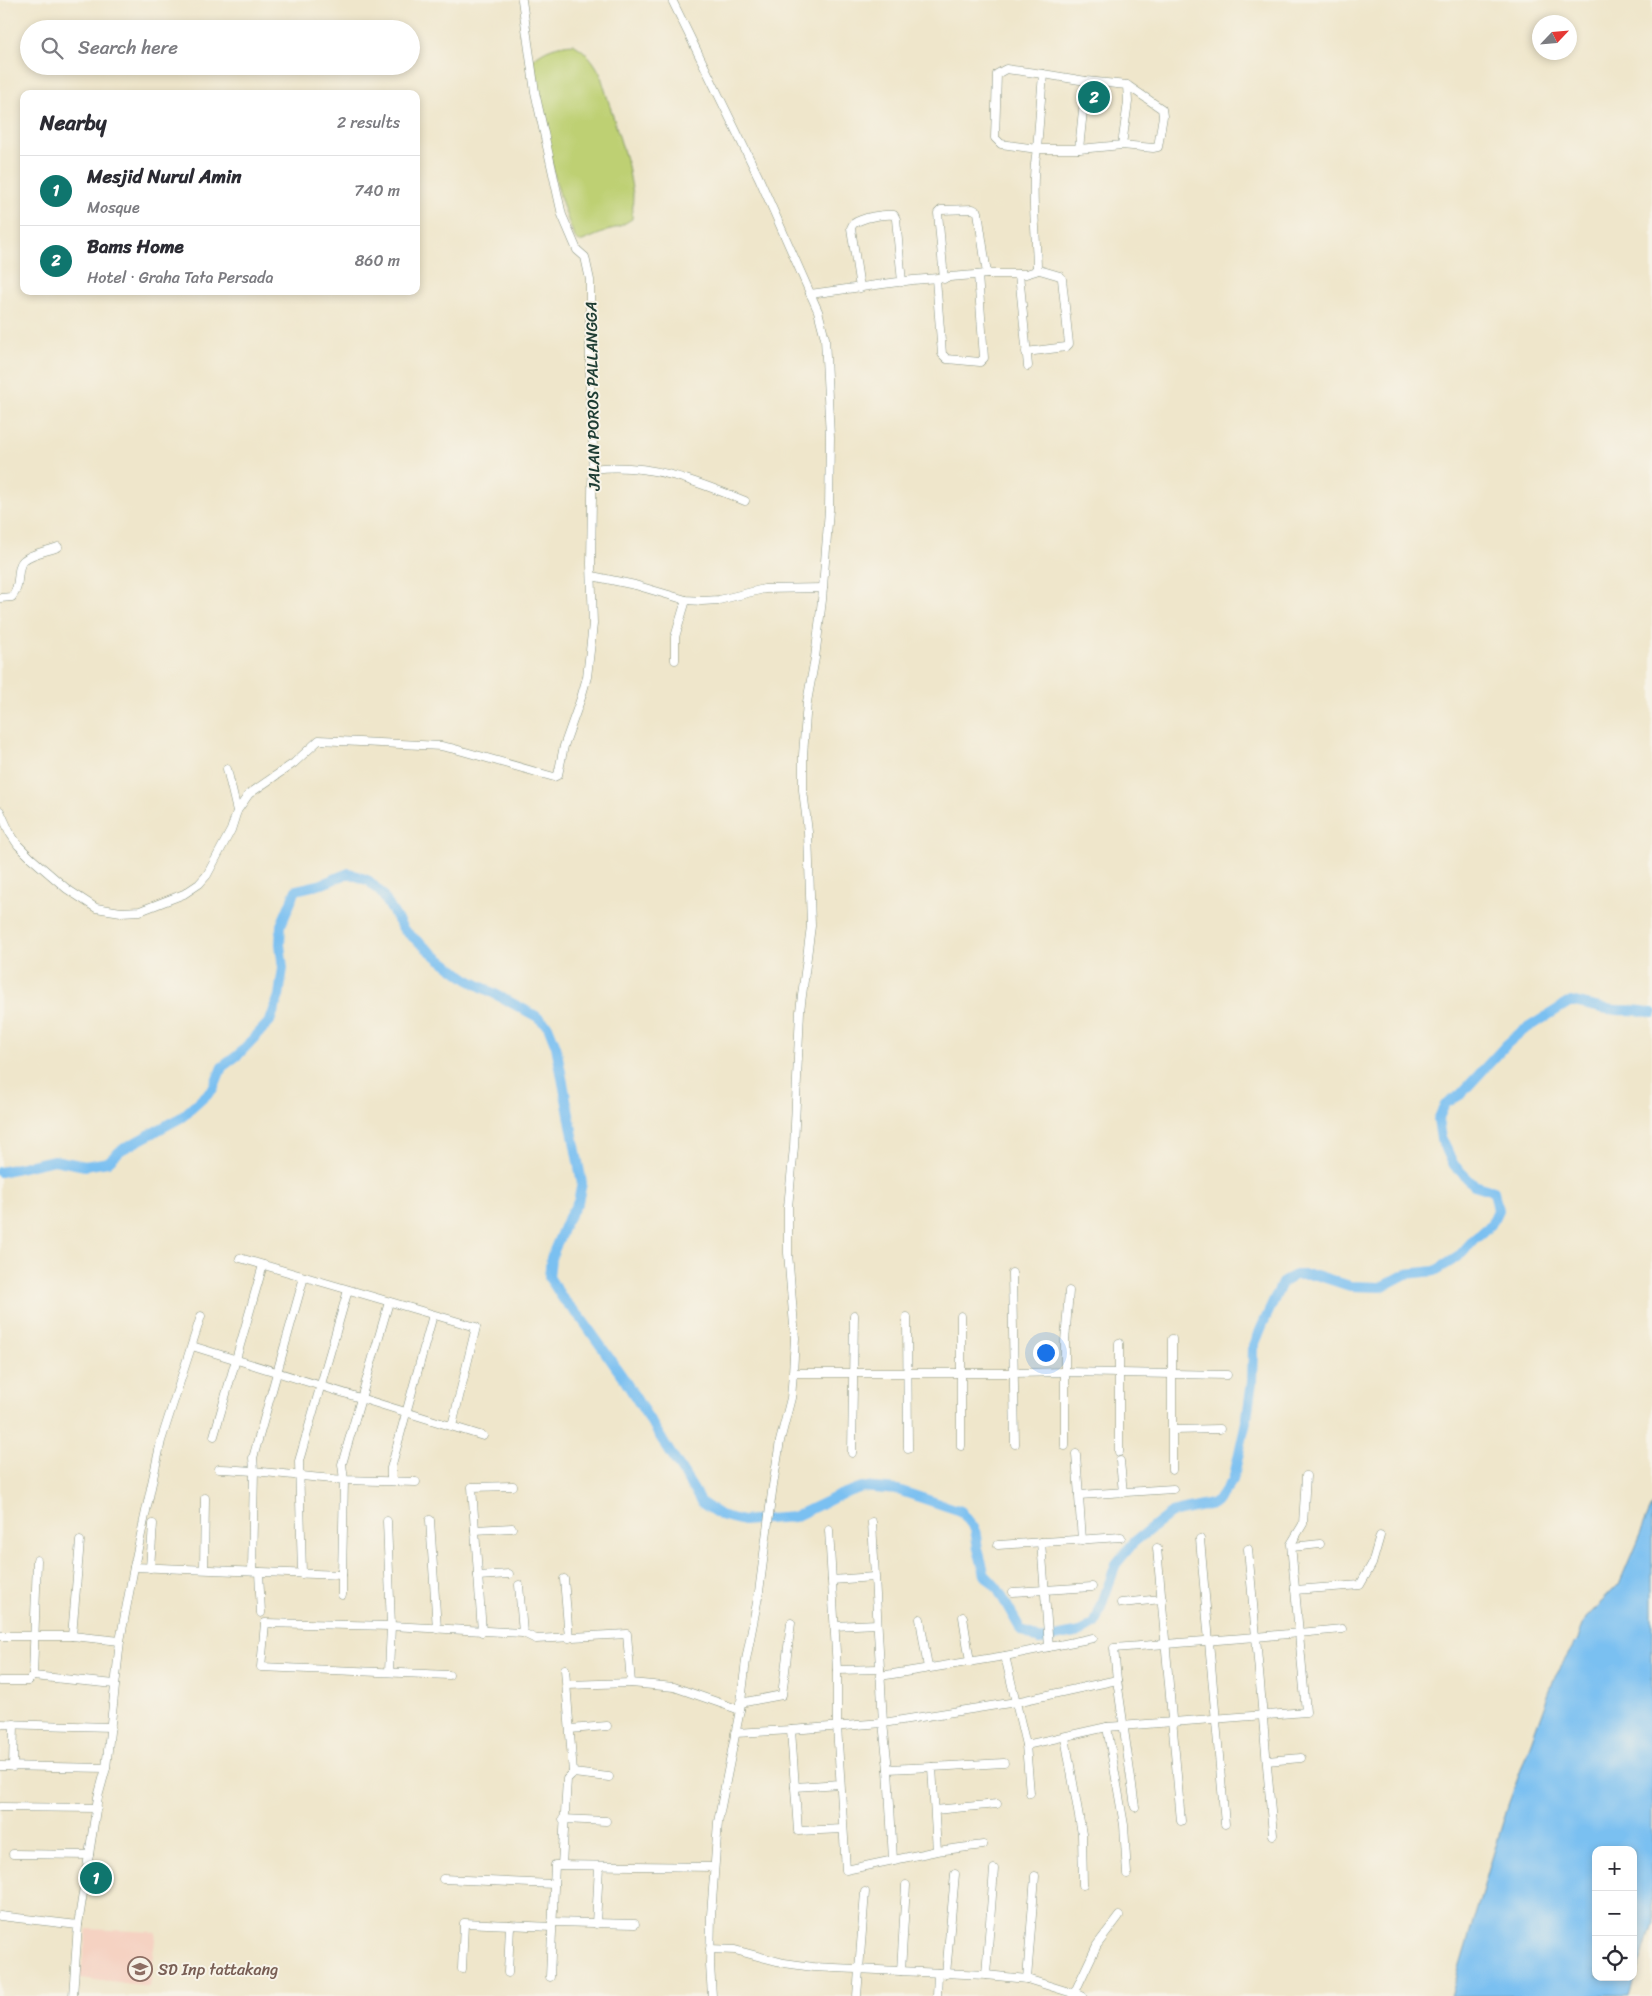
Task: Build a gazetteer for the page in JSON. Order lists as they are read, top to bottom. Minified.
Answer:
{"streets":{"street":["JALAN POROS PALLANGGA"]},"places":{"school or university":["SD Inp tattakang"]},"north":"top right","page":{"search":"Search here","pins":["2","1"],"heading":["Nearby","2 results"],"list":[{"mark":"1","name":"Mesjid Nurul Amin","note":"Mosque","value":"740 m"},{"mark":"2","name":"Bams Home","note":"Hotel · Graha Tata Persada","value":"860 m"}],"map_buttons":["+","−"]}}
